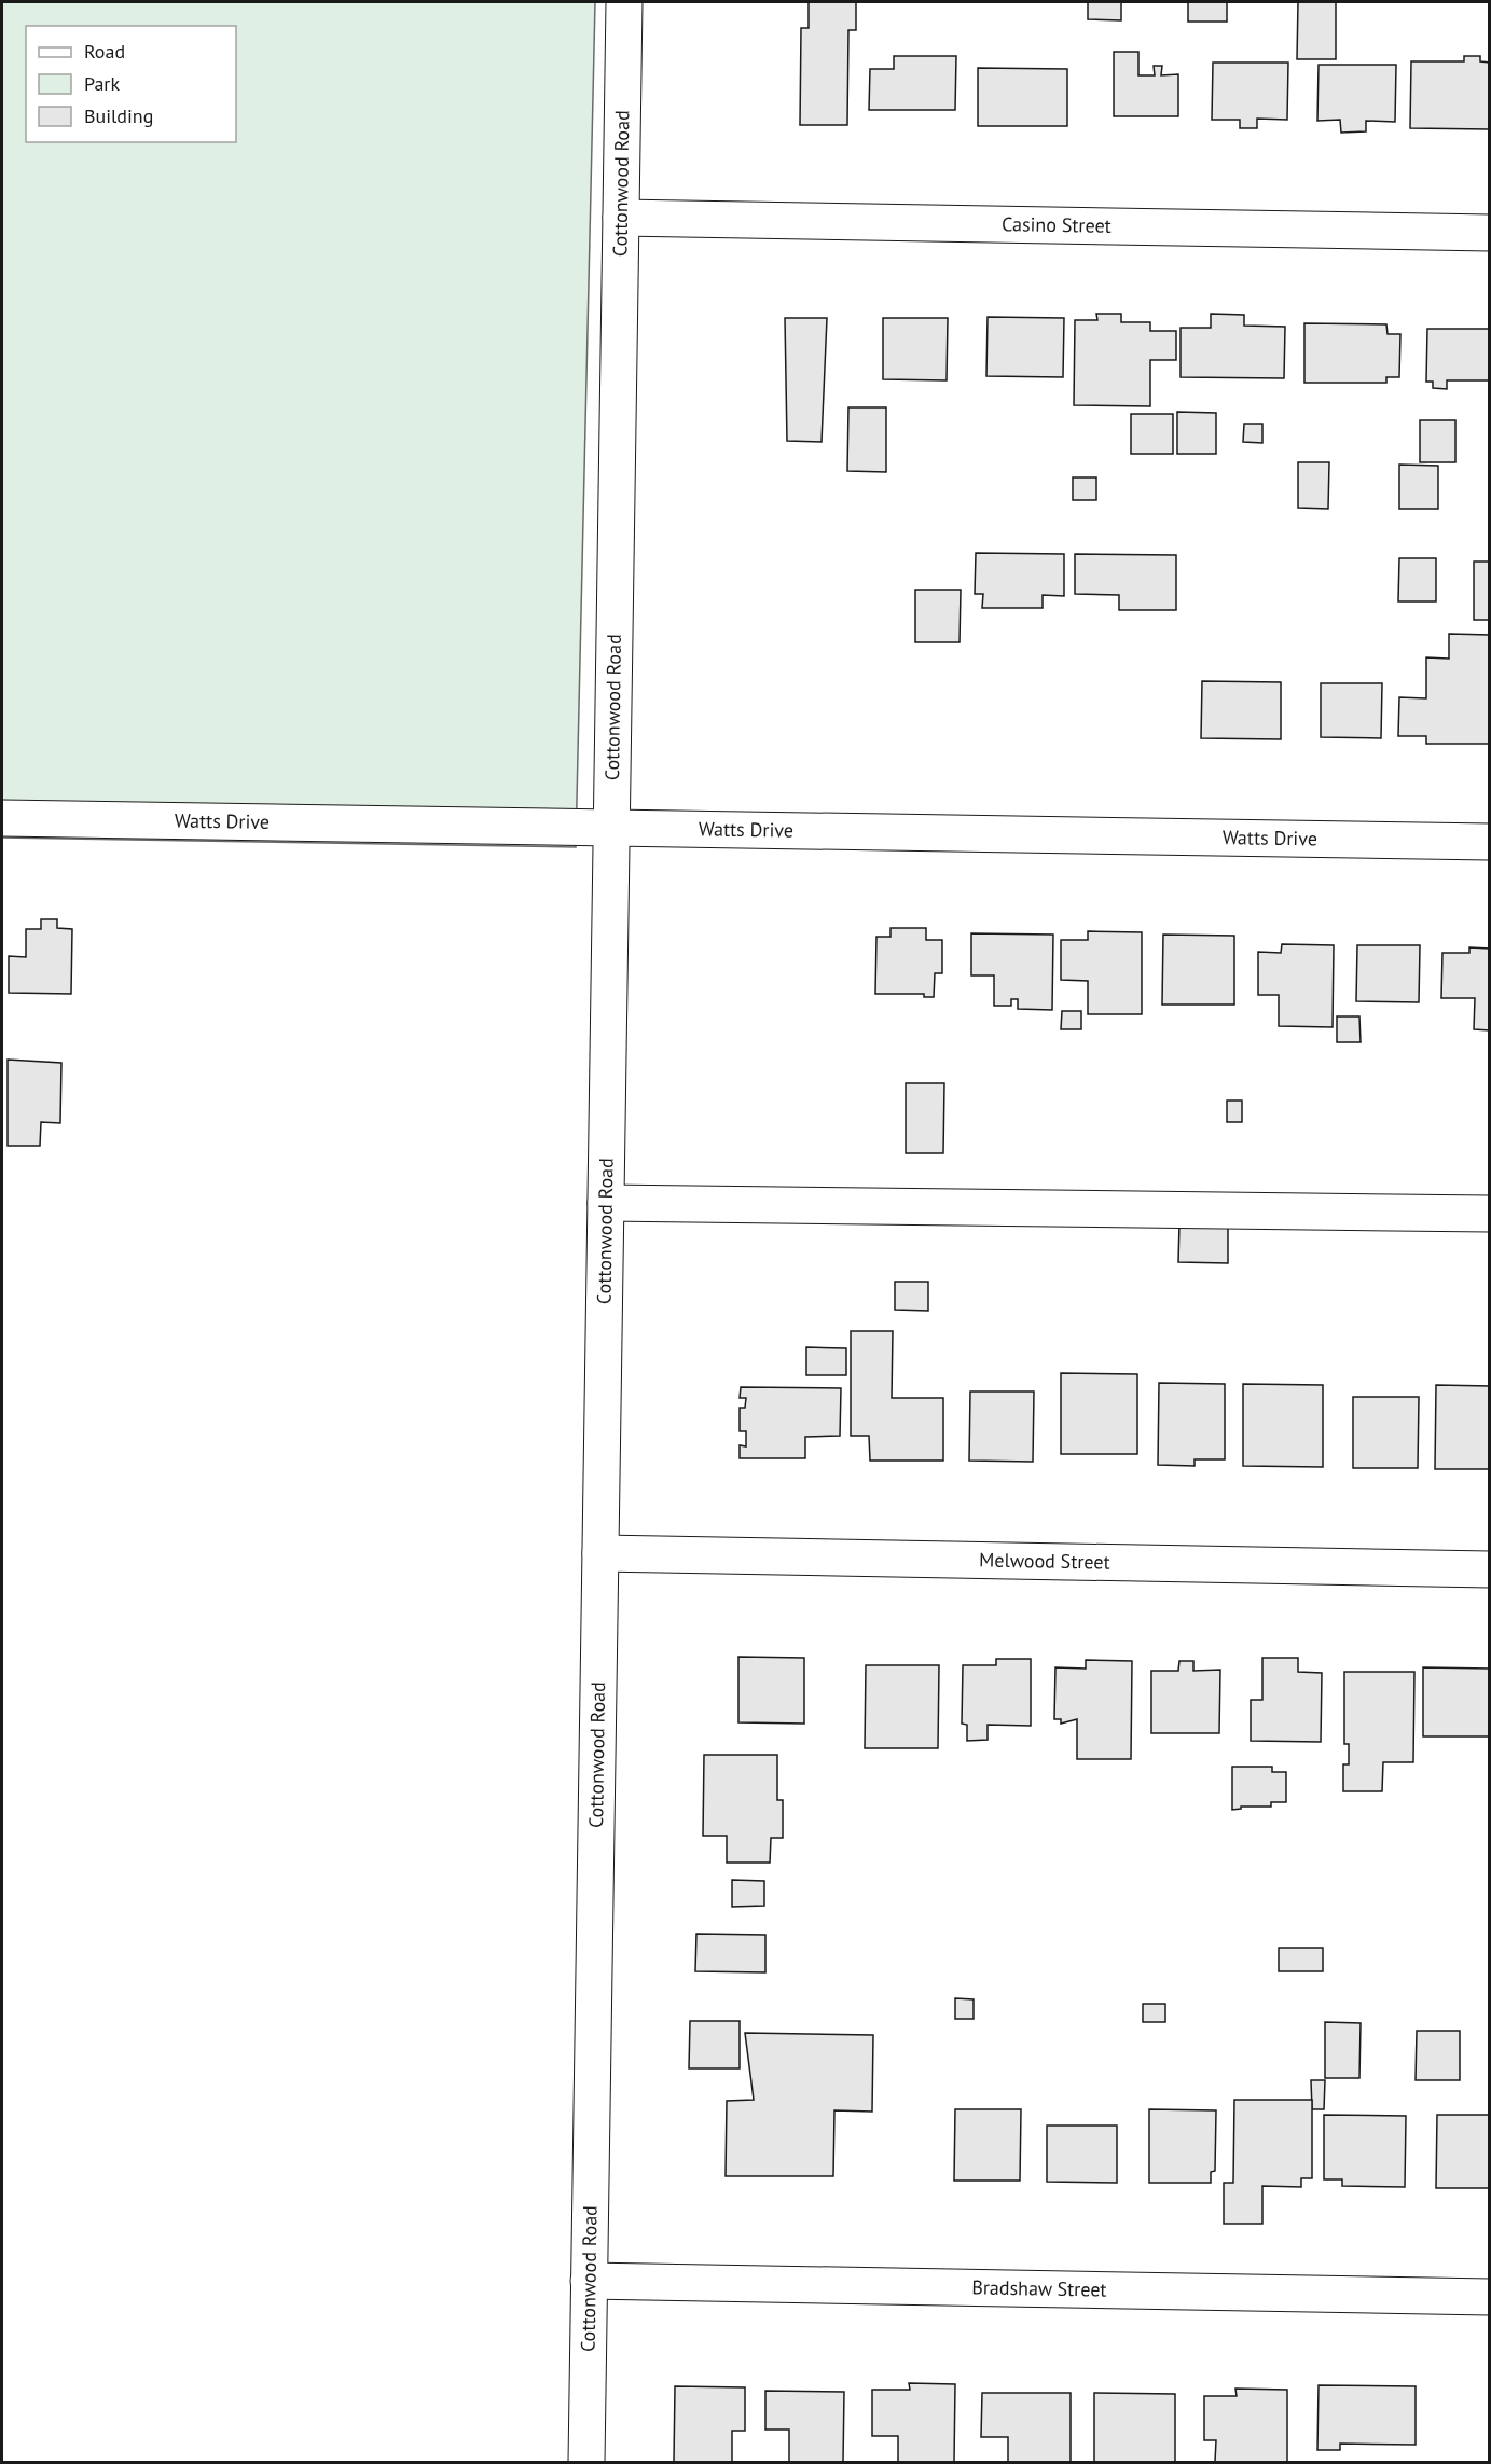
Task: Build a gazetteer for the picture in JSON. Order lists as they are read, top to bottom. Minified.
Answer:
{"streets":{"street":["Cottonwood Road","Casino Street","Watts Drive","Melwood Street","Bradshaw Street"]},"crossings":[["Cottonwood Road","Casino Street"],["Cottonwood Road","Watts Drive"],["Cottonwood Road","Melwood Street"],["Cottonwood Road","Bradshaw Street"]],"legend":["Road","Park","Building"]}
